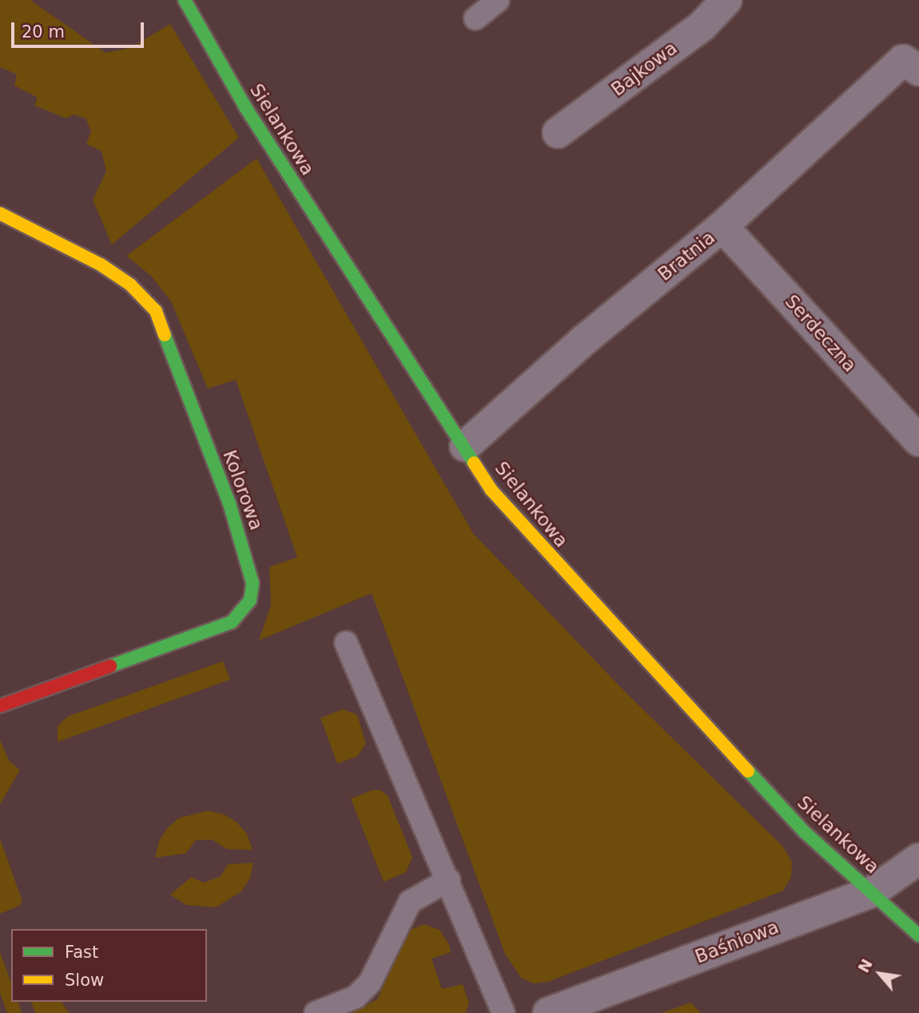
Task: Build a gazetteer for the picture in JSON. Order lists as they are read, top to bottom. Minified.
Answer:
{"streets":{"street":["Bajkowa","Sielankowa","Bratnia","Serdeczna","Kolorowa","Baśniowa"]},"crossings":[["Sielankowa","Bratnia"],["Sielankowa","Baśniowa"],["Bratnia","Serdeczna"]],"legend":["Fast","Slow"],"scale_bar":"20 m","north":"top left"}
